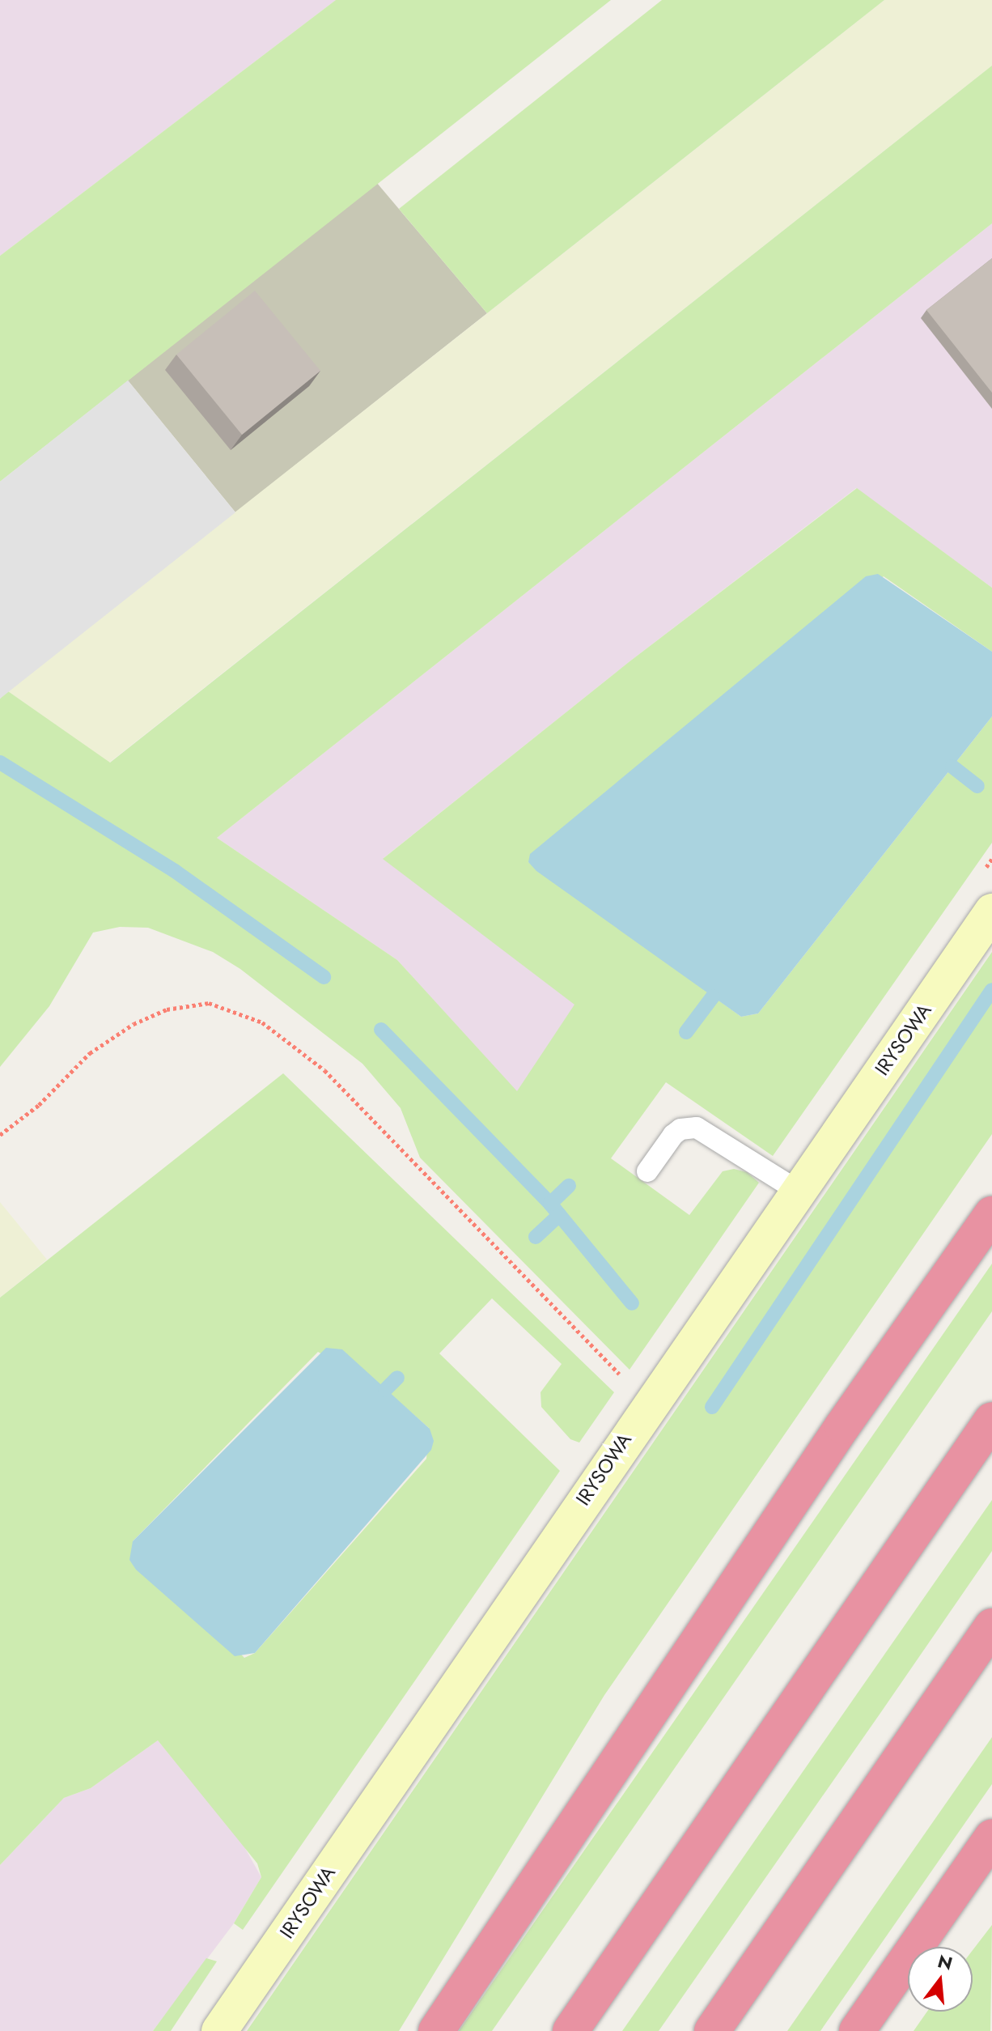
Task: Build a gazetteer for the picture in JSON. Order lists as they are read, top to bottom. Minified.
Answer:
{"streets":{"street":["IRYSOWA"]},"north":"top"}
